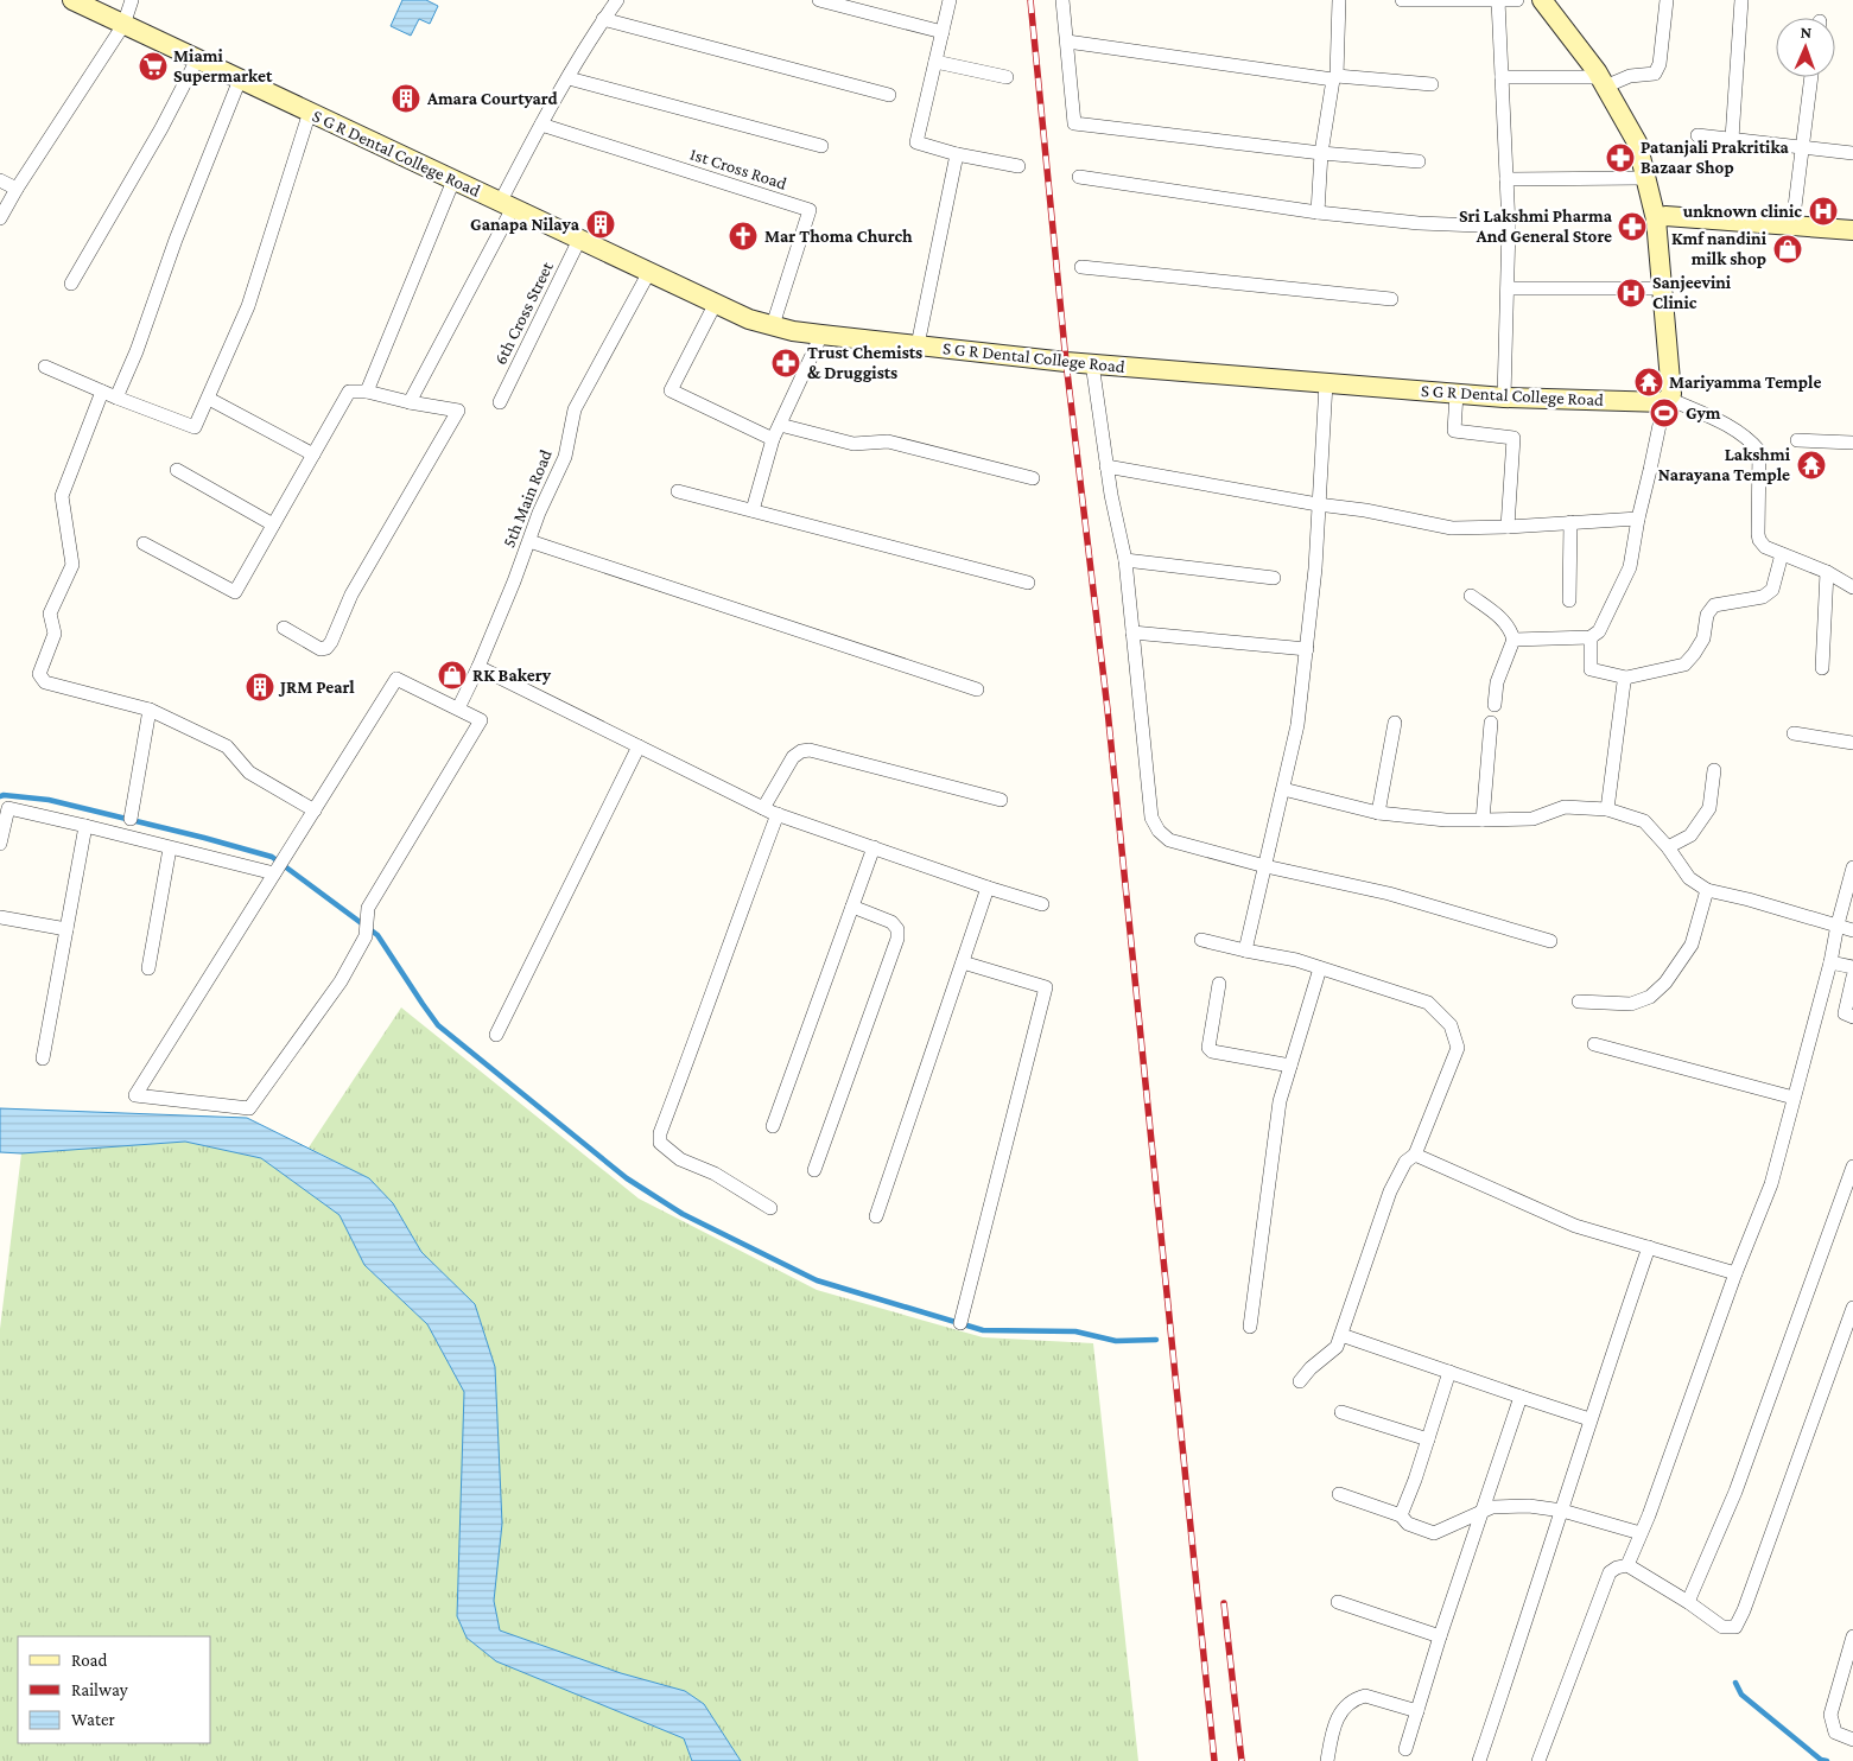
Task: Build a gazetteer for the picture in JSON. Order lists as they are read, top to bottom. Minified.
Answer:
{"streets":{"street":["S G R Dental College Road","1st Cross Road","6th Cross Street","5th Main Road"]},"crossings":[["S G R Dental College Road","1st Cross Road"],["S G R Dental College Road","6th Cross Street"],["S G R Dental College Road","5th Main Road"]],"places":{"supermarket":["Miami Supermarket"],"building":["Amara Courtyard","Ganapa Nilaya","JRM Pearl"],"pharmacy":["Patanjali Prakritika Bazaar Shop","Sri Lakshmi Pharma And General Store","Trust Chemists & Druggists"],"hospital":["unknown clinic","Sanjeevini Clinic"],"church":["Mar Thoma Church"],"shop":["Kmf nandini milk shop","RK Bakery"],"temple":["Mariyamma Temple","Lakshmi Narayana Temple"],"sports":["Gym"]},"legend":["Road","Railway","Water"],"north":"top"}
